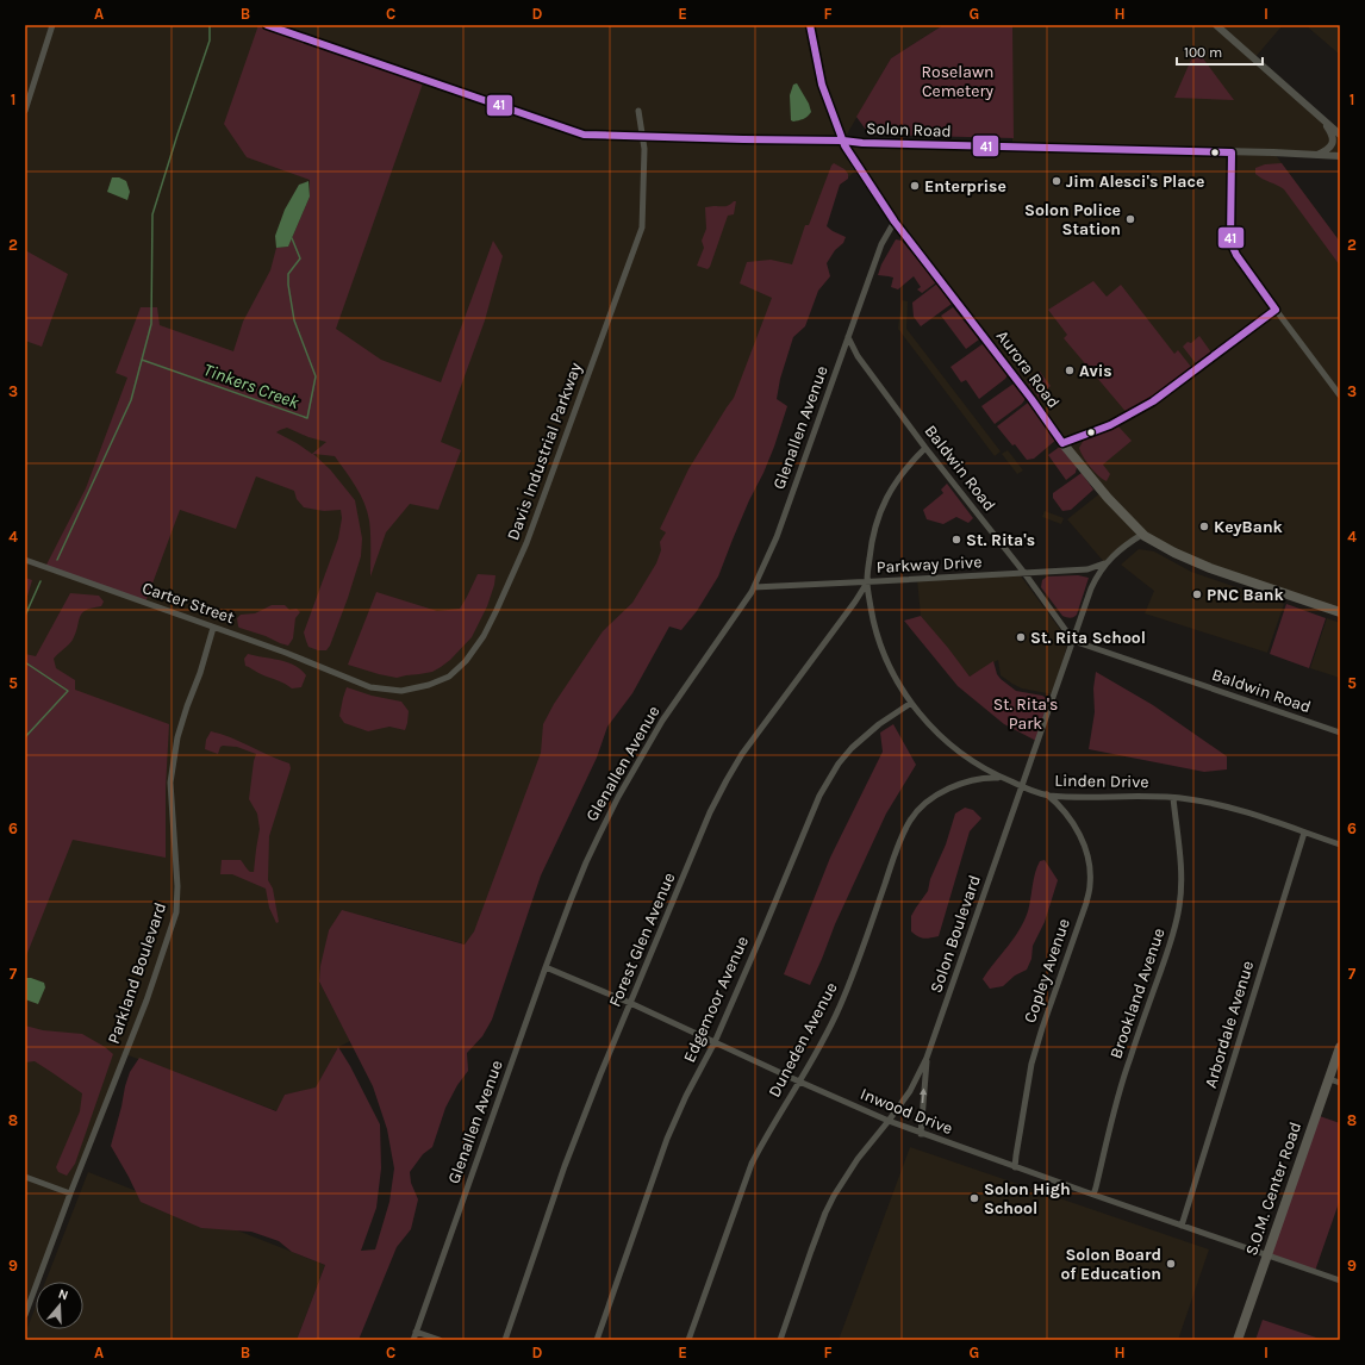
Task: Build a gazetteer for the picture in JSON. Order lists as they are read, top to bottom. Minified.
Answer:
{"streets":{"main road":["Aurora Road","S.O.M. Center Road"],"street":["Solon Road","Glenallen Avenue","Davis Industrial Parkway","Baldwin Road","Parkway Drive","Carter Street","Linden Drive","Solon Boulevard","Forest Glen Avenue","Copley Avenue","Parkland Boulevard","Brookland Avenue","Edgemoor Avenue","Arbordale Avenue","Duneden Avenue","Inwood Drive"]},"crossings":[["Solon Road","Aurora Road"],["Solon Road","Davis Industrial Parkway"],["Aurora Road","Glenallen Avenue"],["Aurora Road","Solon Boulevard"],["Glenallen Avenue","Baldwin Road"],["Glenallen Avenue","Parkway Drive"],["Glenallen Avenue","Inwood Drive"],["Davis Industrial Parkway","Carter Street"],["Baldwin Road","Parkway Drive"],["Baldwin Road","Linden Drive"],["Baldwin Road","Solon Boulevard"],["Parkway Drive","Linden Drive"],["Parkway Drive","Solon Boulevard"],["Parkway Drive","Forest Glen Avenue"],["Carter Street","Parkland Boulevard"],["Linden Drive","Solon Boulevard"],["Linden Drive","Forest Glen Avenue"],["Linden Drive","Copley Avenue"],["Linden Drive","Brookland Avenue"],["Linden Drive","Edgemoor Avenue"],["Linden Drive","Arbordale Avenue"],["Linden Drive","Duneden Avenue"],["Solon Boulevard","Inwood Drive"],["Forest Glen Avenue","Inwood Drive"],["Copley Avenue","Inwood Drive"],["Brookland Avenue","Inwood Drive"],["Edgemoor Avenue","Inwood Drive"],["Arbordale Avenue","Inwood Drive"],["Duneden Avenue","Inwood Drive"],["Inwood Drive","S.O.M. Center Road"]],"water":["Tinkers Creek"],"parks":["Roselawn Cemetery","St. Rita's Park"],"places":["Jim Alesci's Place","Enterprise","Solon Police Station","Avis","KeyBank","St. Rita's","PNC Bank","St. Rita School","Solon High School","Solon Board of Education"],"lines":["transit line 41"],"scale_bar":"100 m","north":"top","grid":{"columns":["A","B","C","D","E","F","G","H","I"],"rows":["1","2","3","4","5","6","7","8","9"]}}
